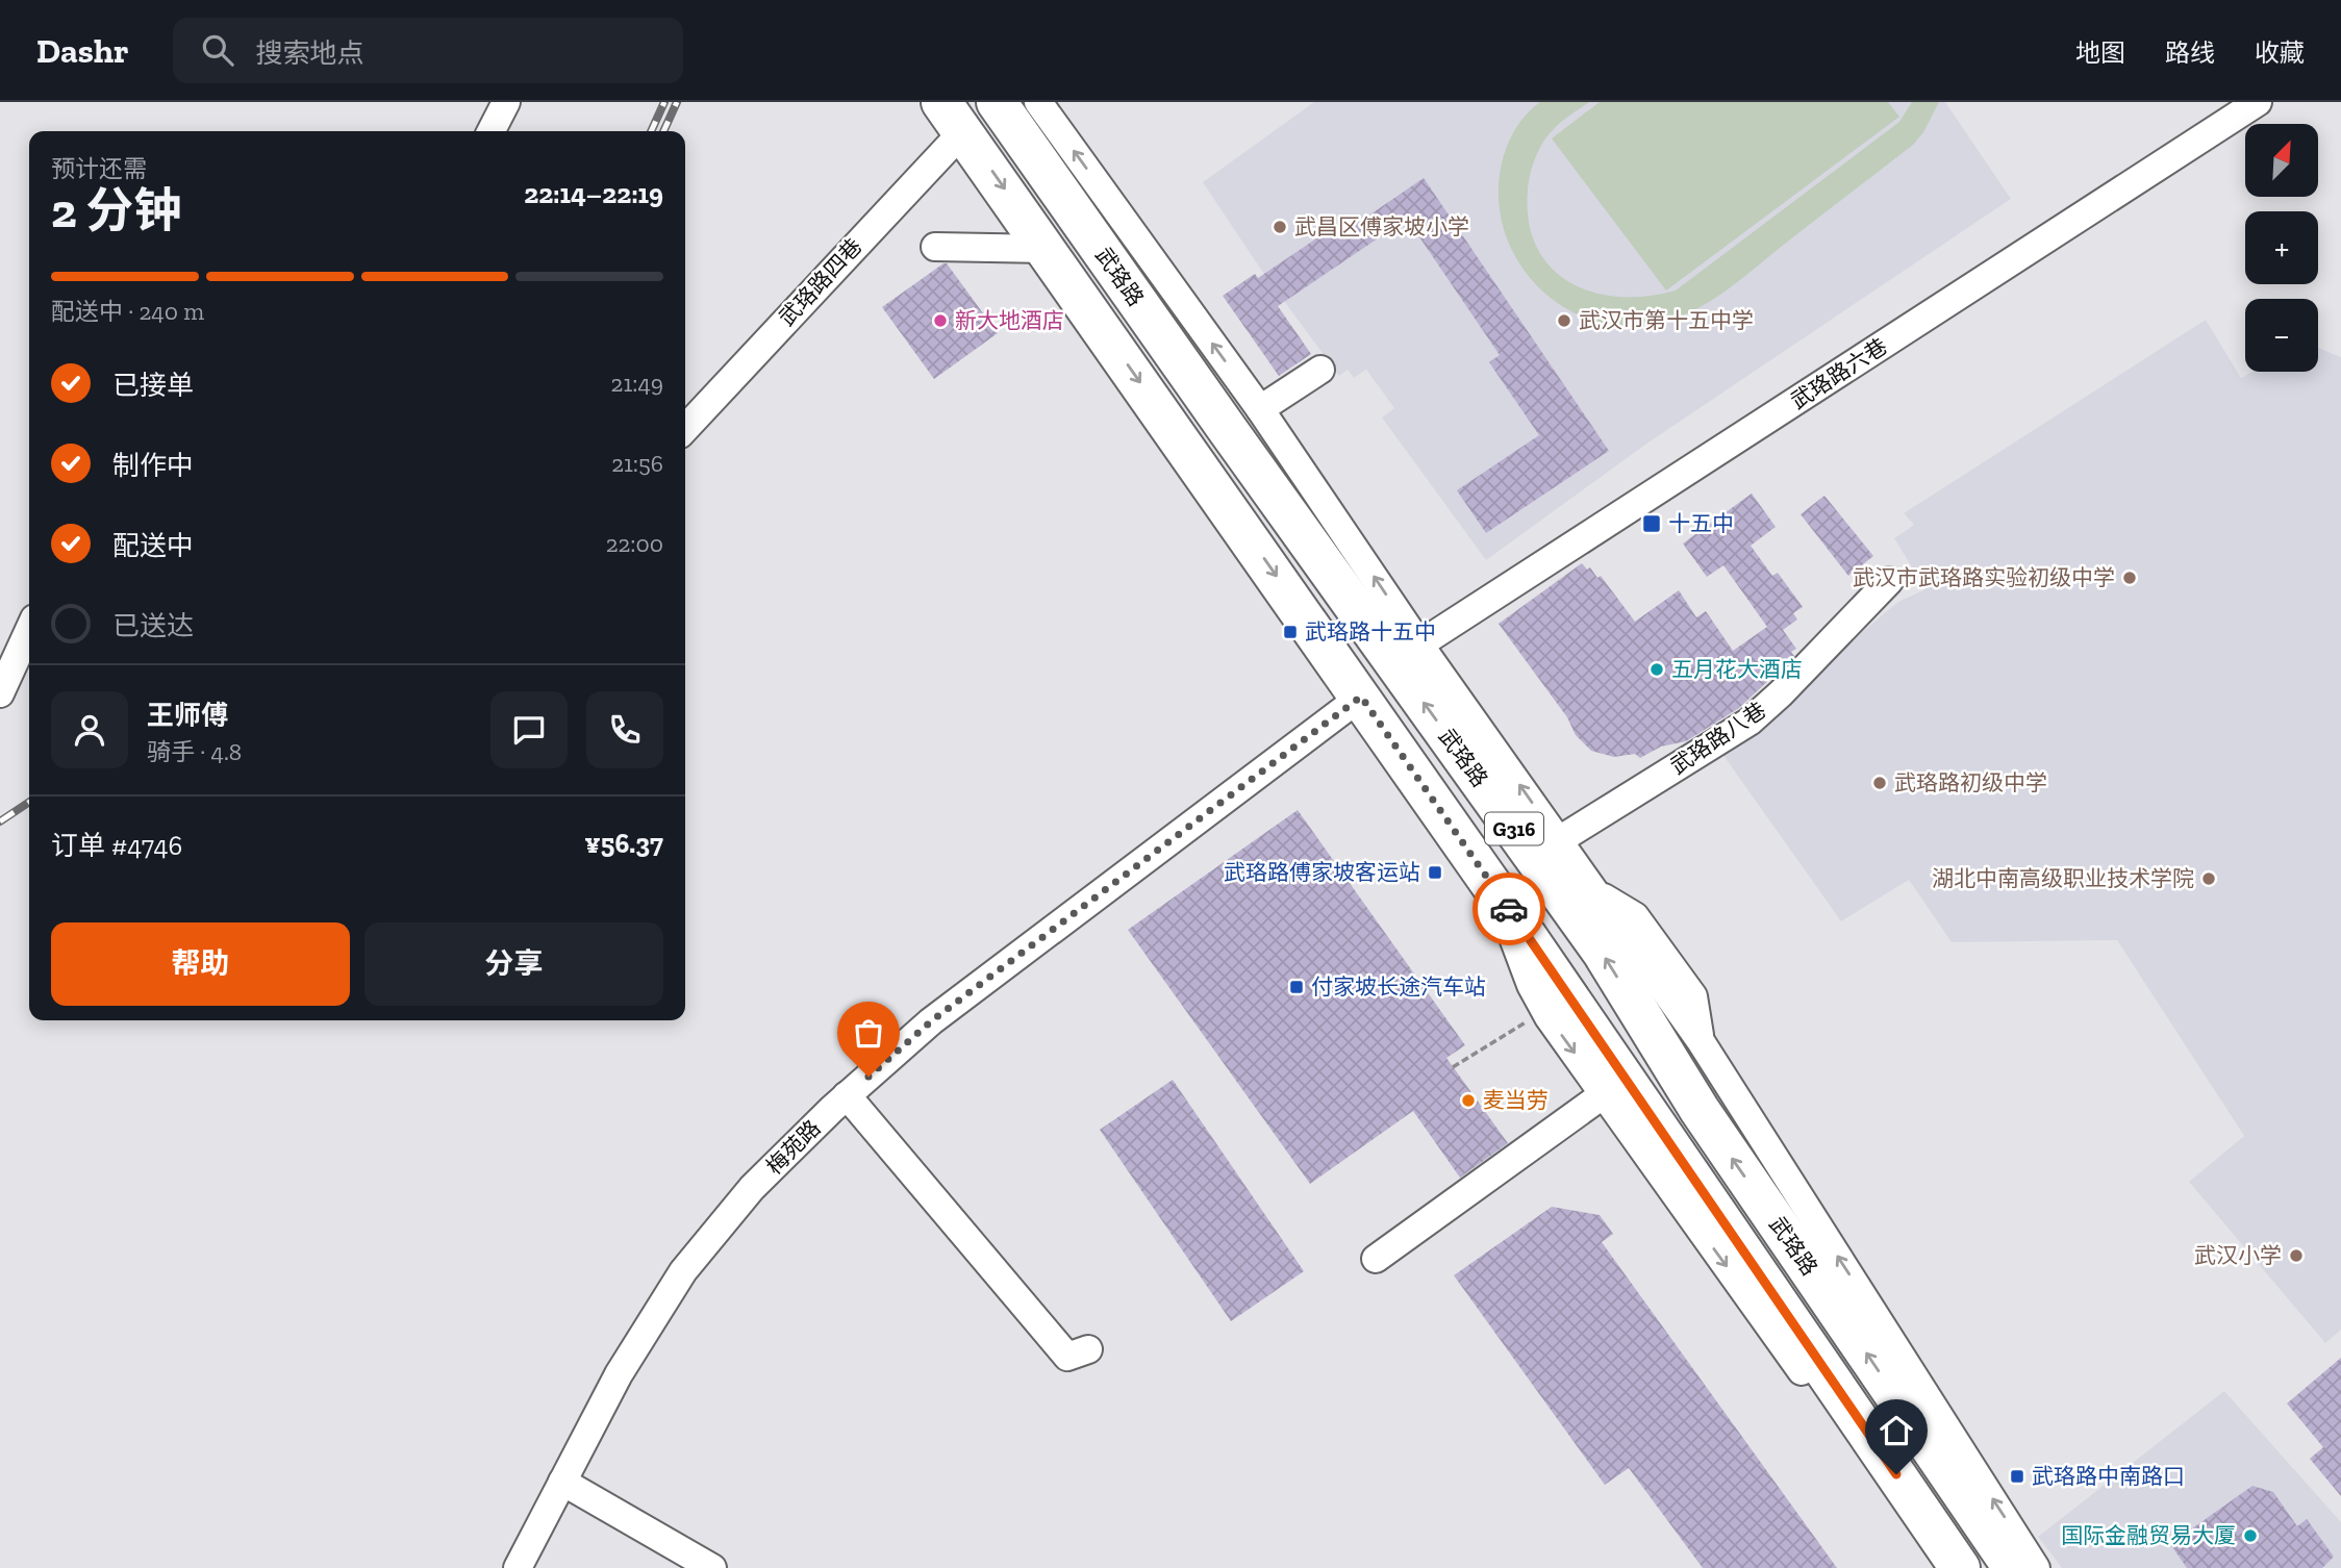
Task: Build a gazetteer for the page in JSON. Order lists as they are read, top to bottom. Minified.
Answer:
{"streets":{"highway":["武珞路","G316"],"street":["武珞路四巷","武珞路六巷","武珞路八巷","梅苑路"]},"crossings":[["武珞路","武珞路四巷"],["武珞路","武珞路六巷"],["武珞路","武珞路八巷"],["武珞路","梅苑路"]],"places":{"other":["武昌区傅家坡小学","新大地酒店","武汉市第十五中学","武汉市武珞路实验初级中学","五月花大酒店","武珞路初级中学","湖北中南高级职业技术学院","麦当劳","武汉小学","国际金融贸易大厦"],"transit":["十五中","武珞路十五中","武珞路傅家坡客运站","付家坡长途汽车站","武珞路中南路口"]},"north":"top right","page":{"header":"Dashr","search":"搜索地点","nav":["地图","路线","收藏"],"map_buttons":["+","−"],"heading":["2 分钟","预计还需","22:14–22:19"],"panel":["王师傅","骑手 · 4.8","订单 #4746","¥56.37"],"bar":"配送中 · 240 m","list":[["已接单","21:49"],["制作中","21:56"],["配送中","22:00"],"已送达"],"buttons":["帮助","分享"]}}
